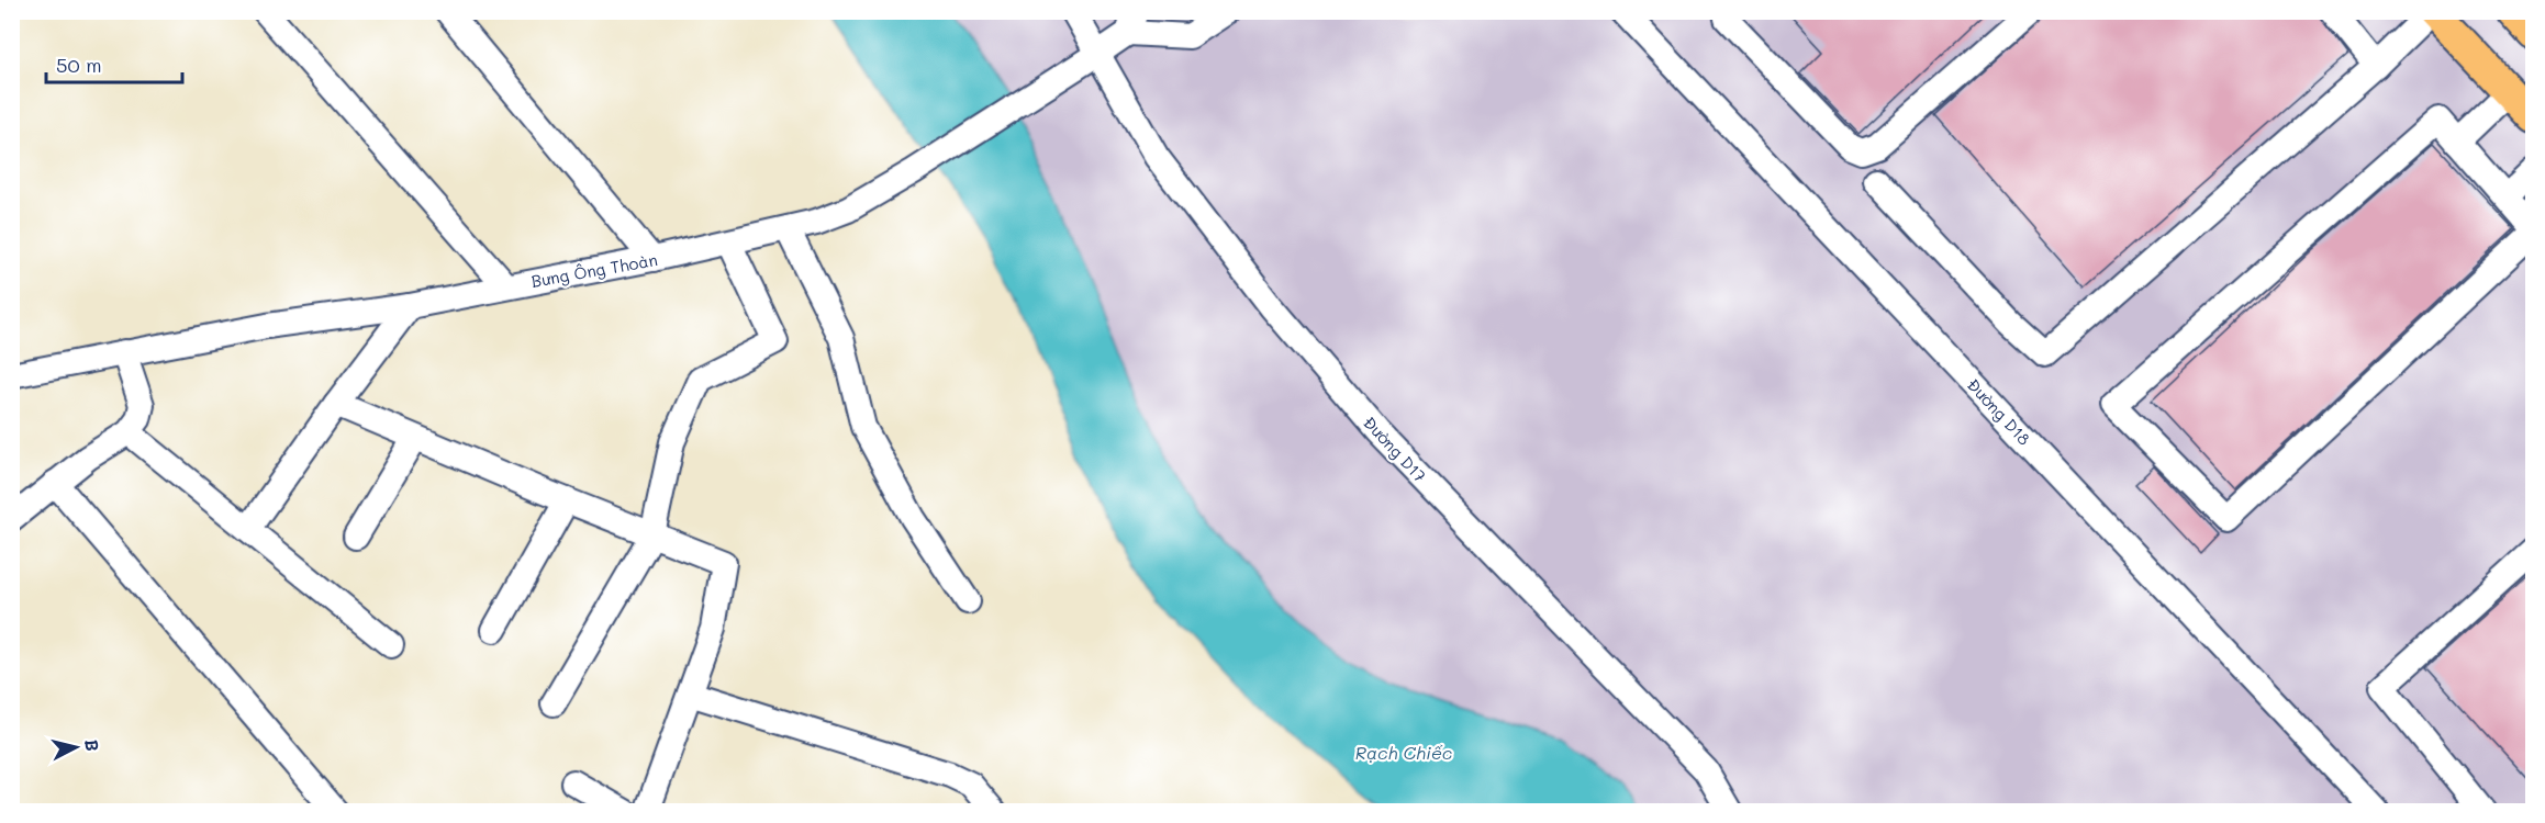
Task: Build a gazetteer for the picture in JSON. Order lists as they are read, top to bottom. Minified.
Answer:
{"streets":{"street":["Bưng Ông Thoàn","Đường D18","Đường D17"]},"crossings":[["Bưng Ông Thoàn","Đường D17"]],"water":["Rạch Chiếc"],"scale_bar":"50 m","north":"right"}
